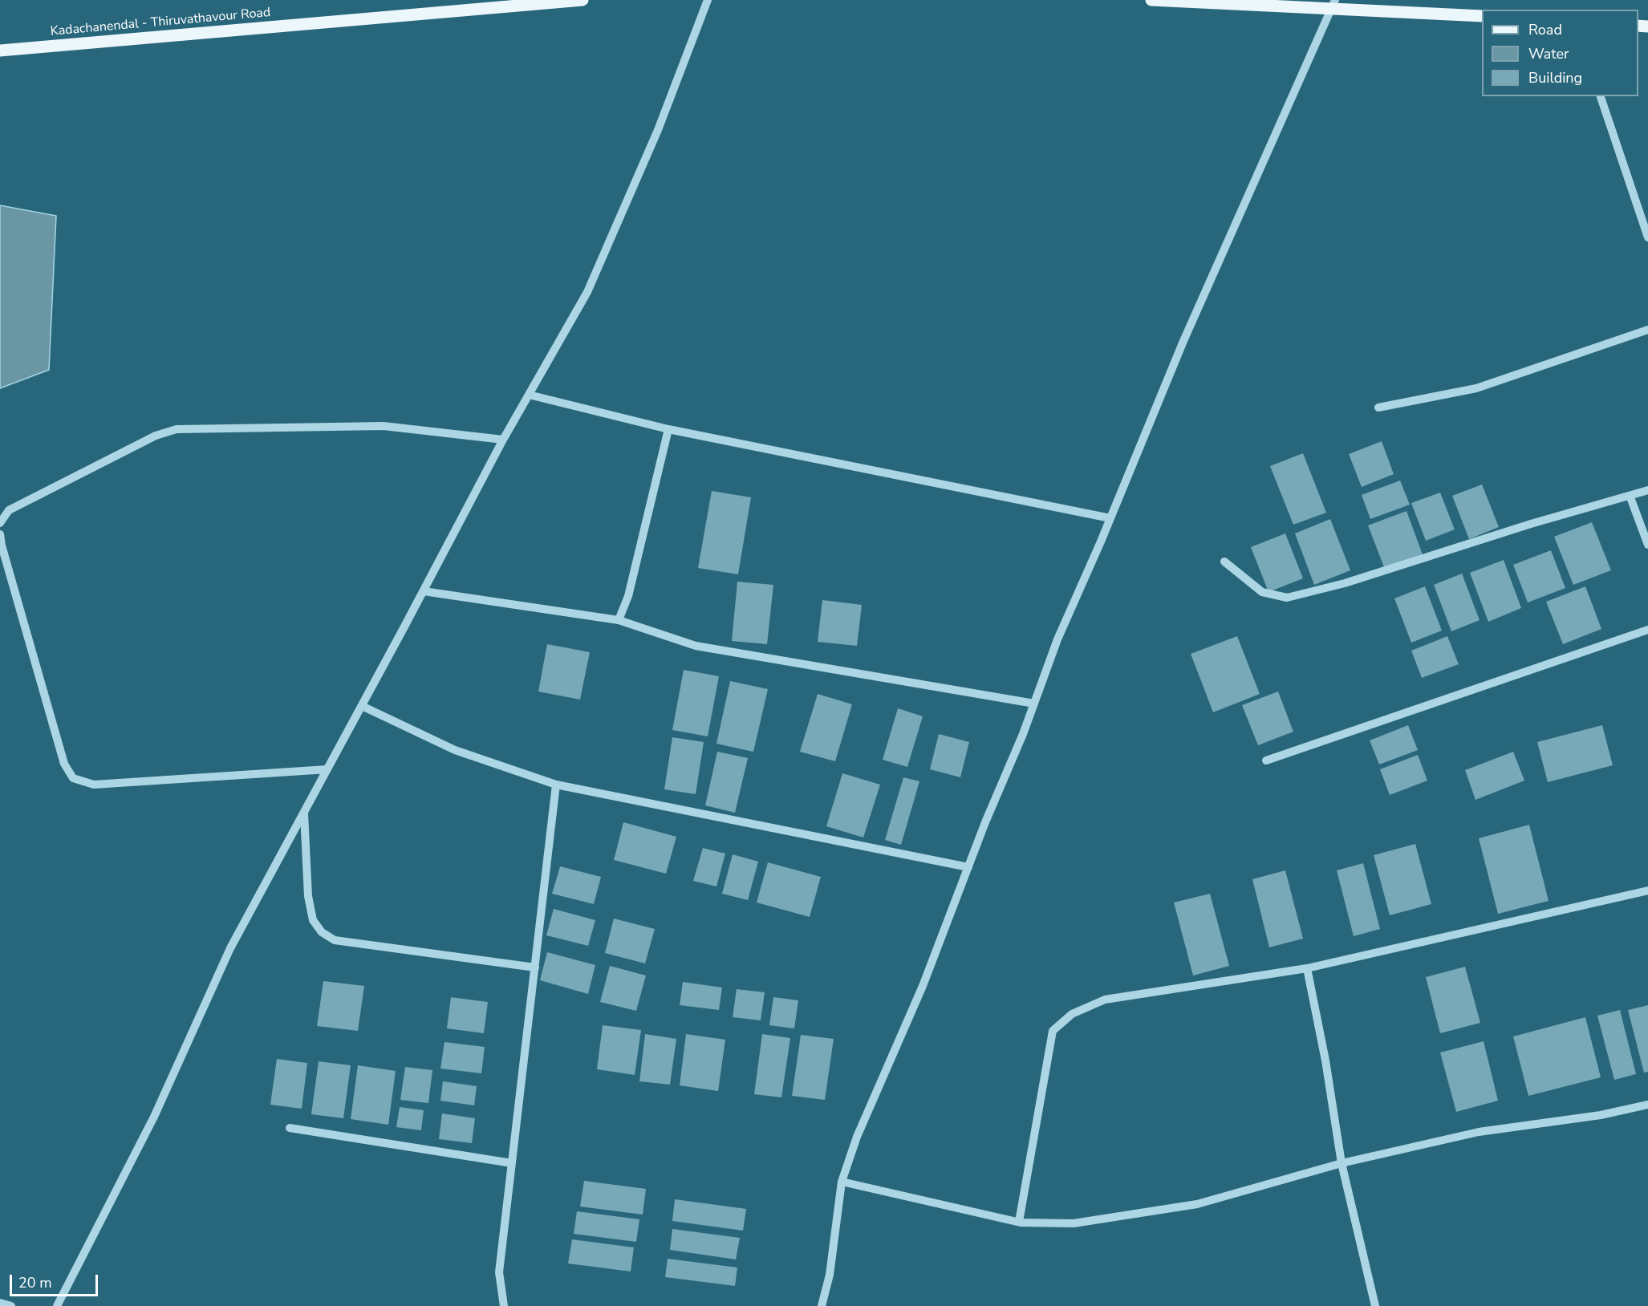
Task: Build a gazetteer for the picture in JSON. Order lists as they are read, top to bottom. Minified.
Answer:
{"streets":{"main road":["Kadachanendal - Thiruvathavour Road"]},"legend":["Road","Water","Building"],"scale_bar":"20 m"}
